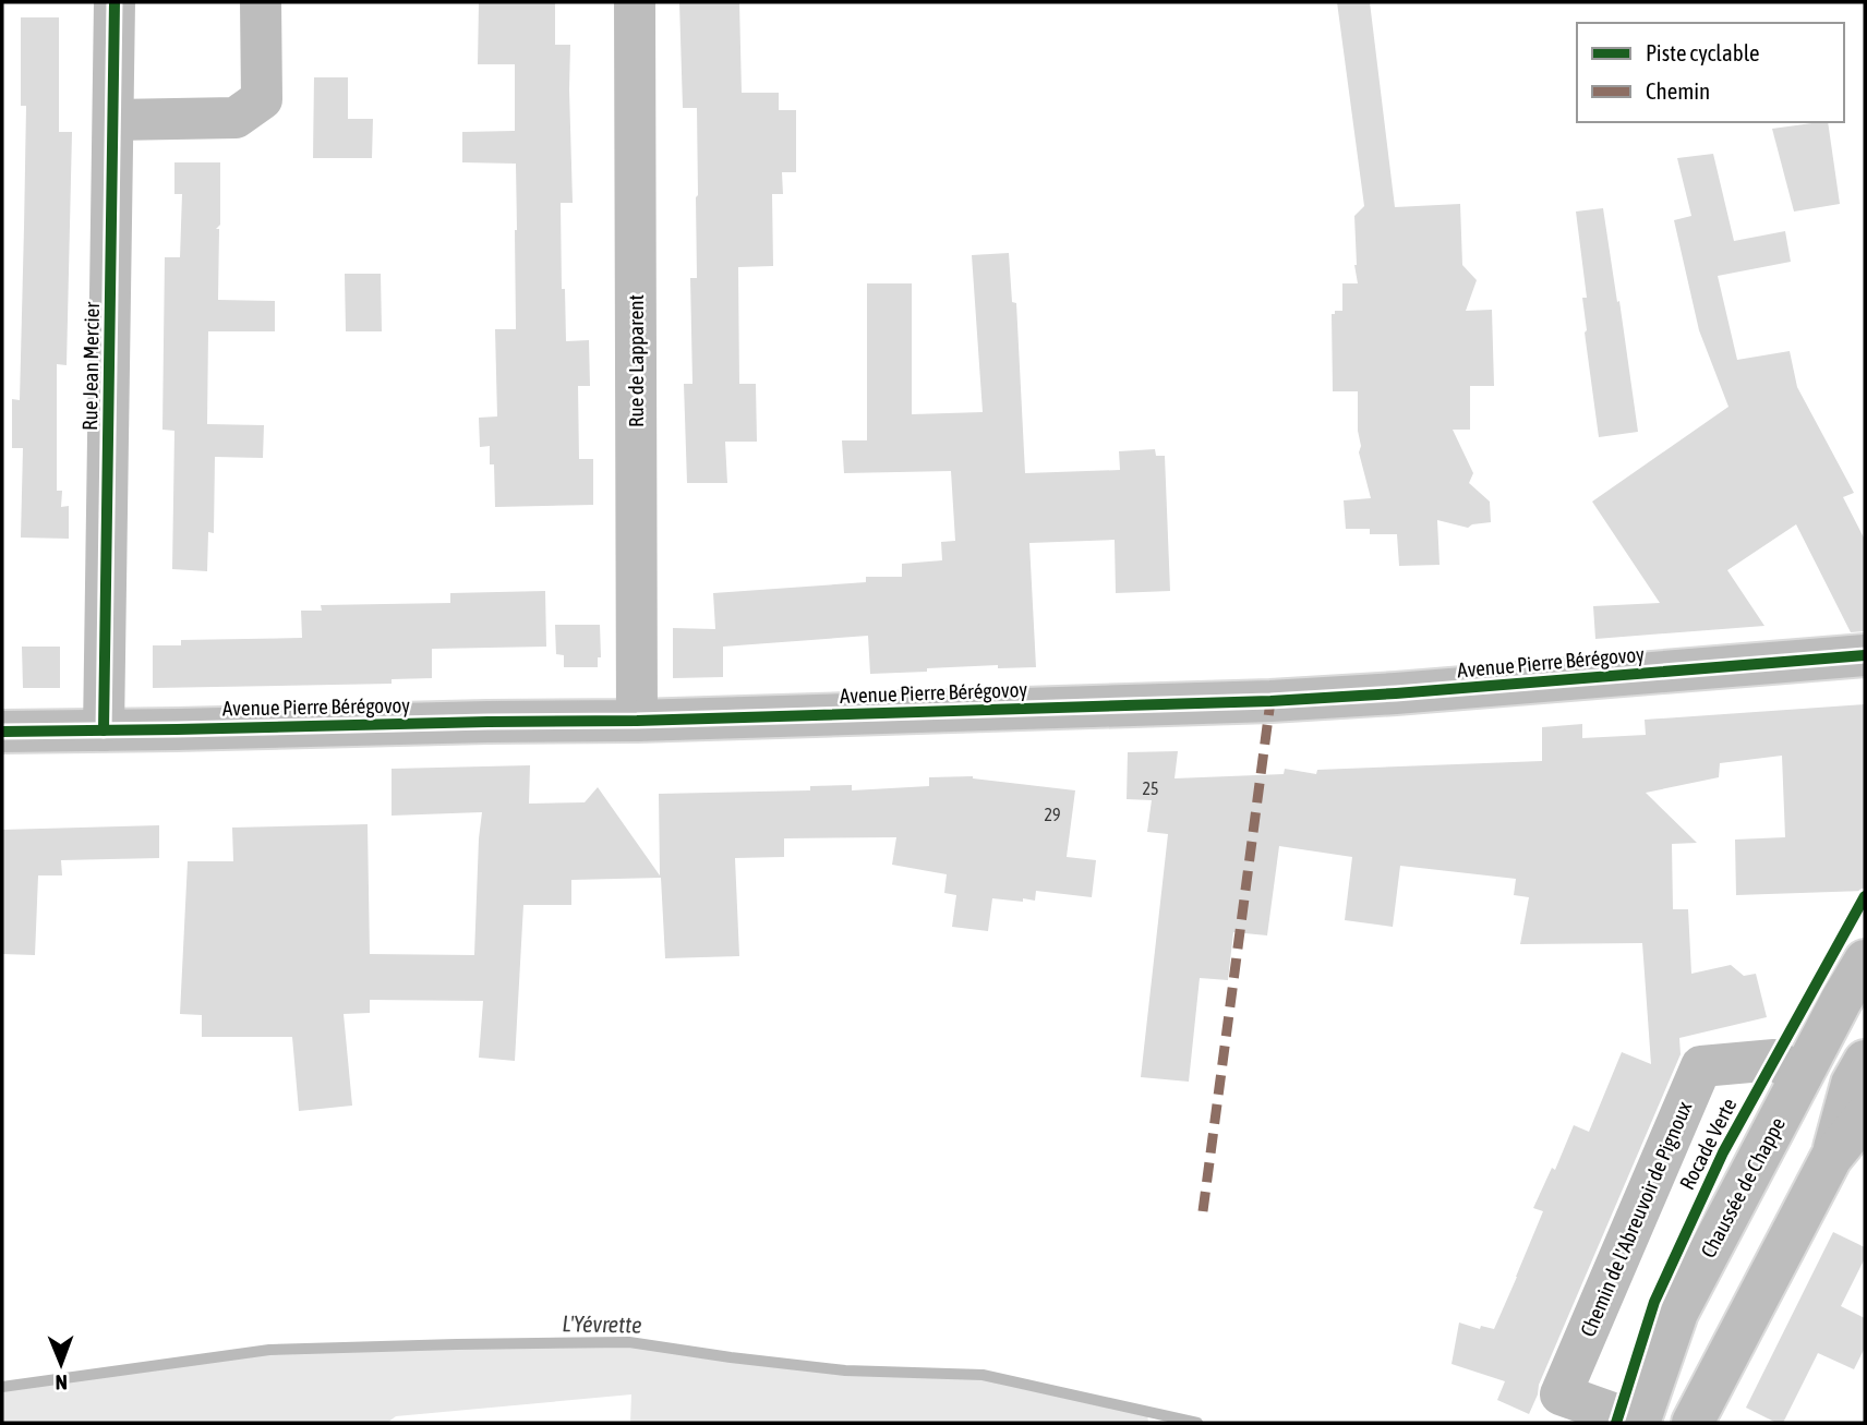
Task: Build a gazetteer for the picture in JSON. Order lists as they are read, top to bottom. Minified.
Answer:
{"streets":{"main road":["Rue de Lapparent","Rue Jean Mercier","Avenue Pierre Bérégovoy","Chaussée de Chappe","Chemin de l'Abreuvoir de Pignoux"],"cycle path":["Rocade Verte"]},"crossings":[["Rue de Lapparent","Avenue Pierre Bérégovoy"],["Rue Jean Mercier","Avenue Pierre Bérégovoy"],["Chaussée de Chappe","Chemin de l'Abreuvoir de Pignoux"]],"water":["L'Yévrette"],"house_numbers":["25","29"],"legend":["Piste cyclable","Chemin"],"north":"bottom"}
